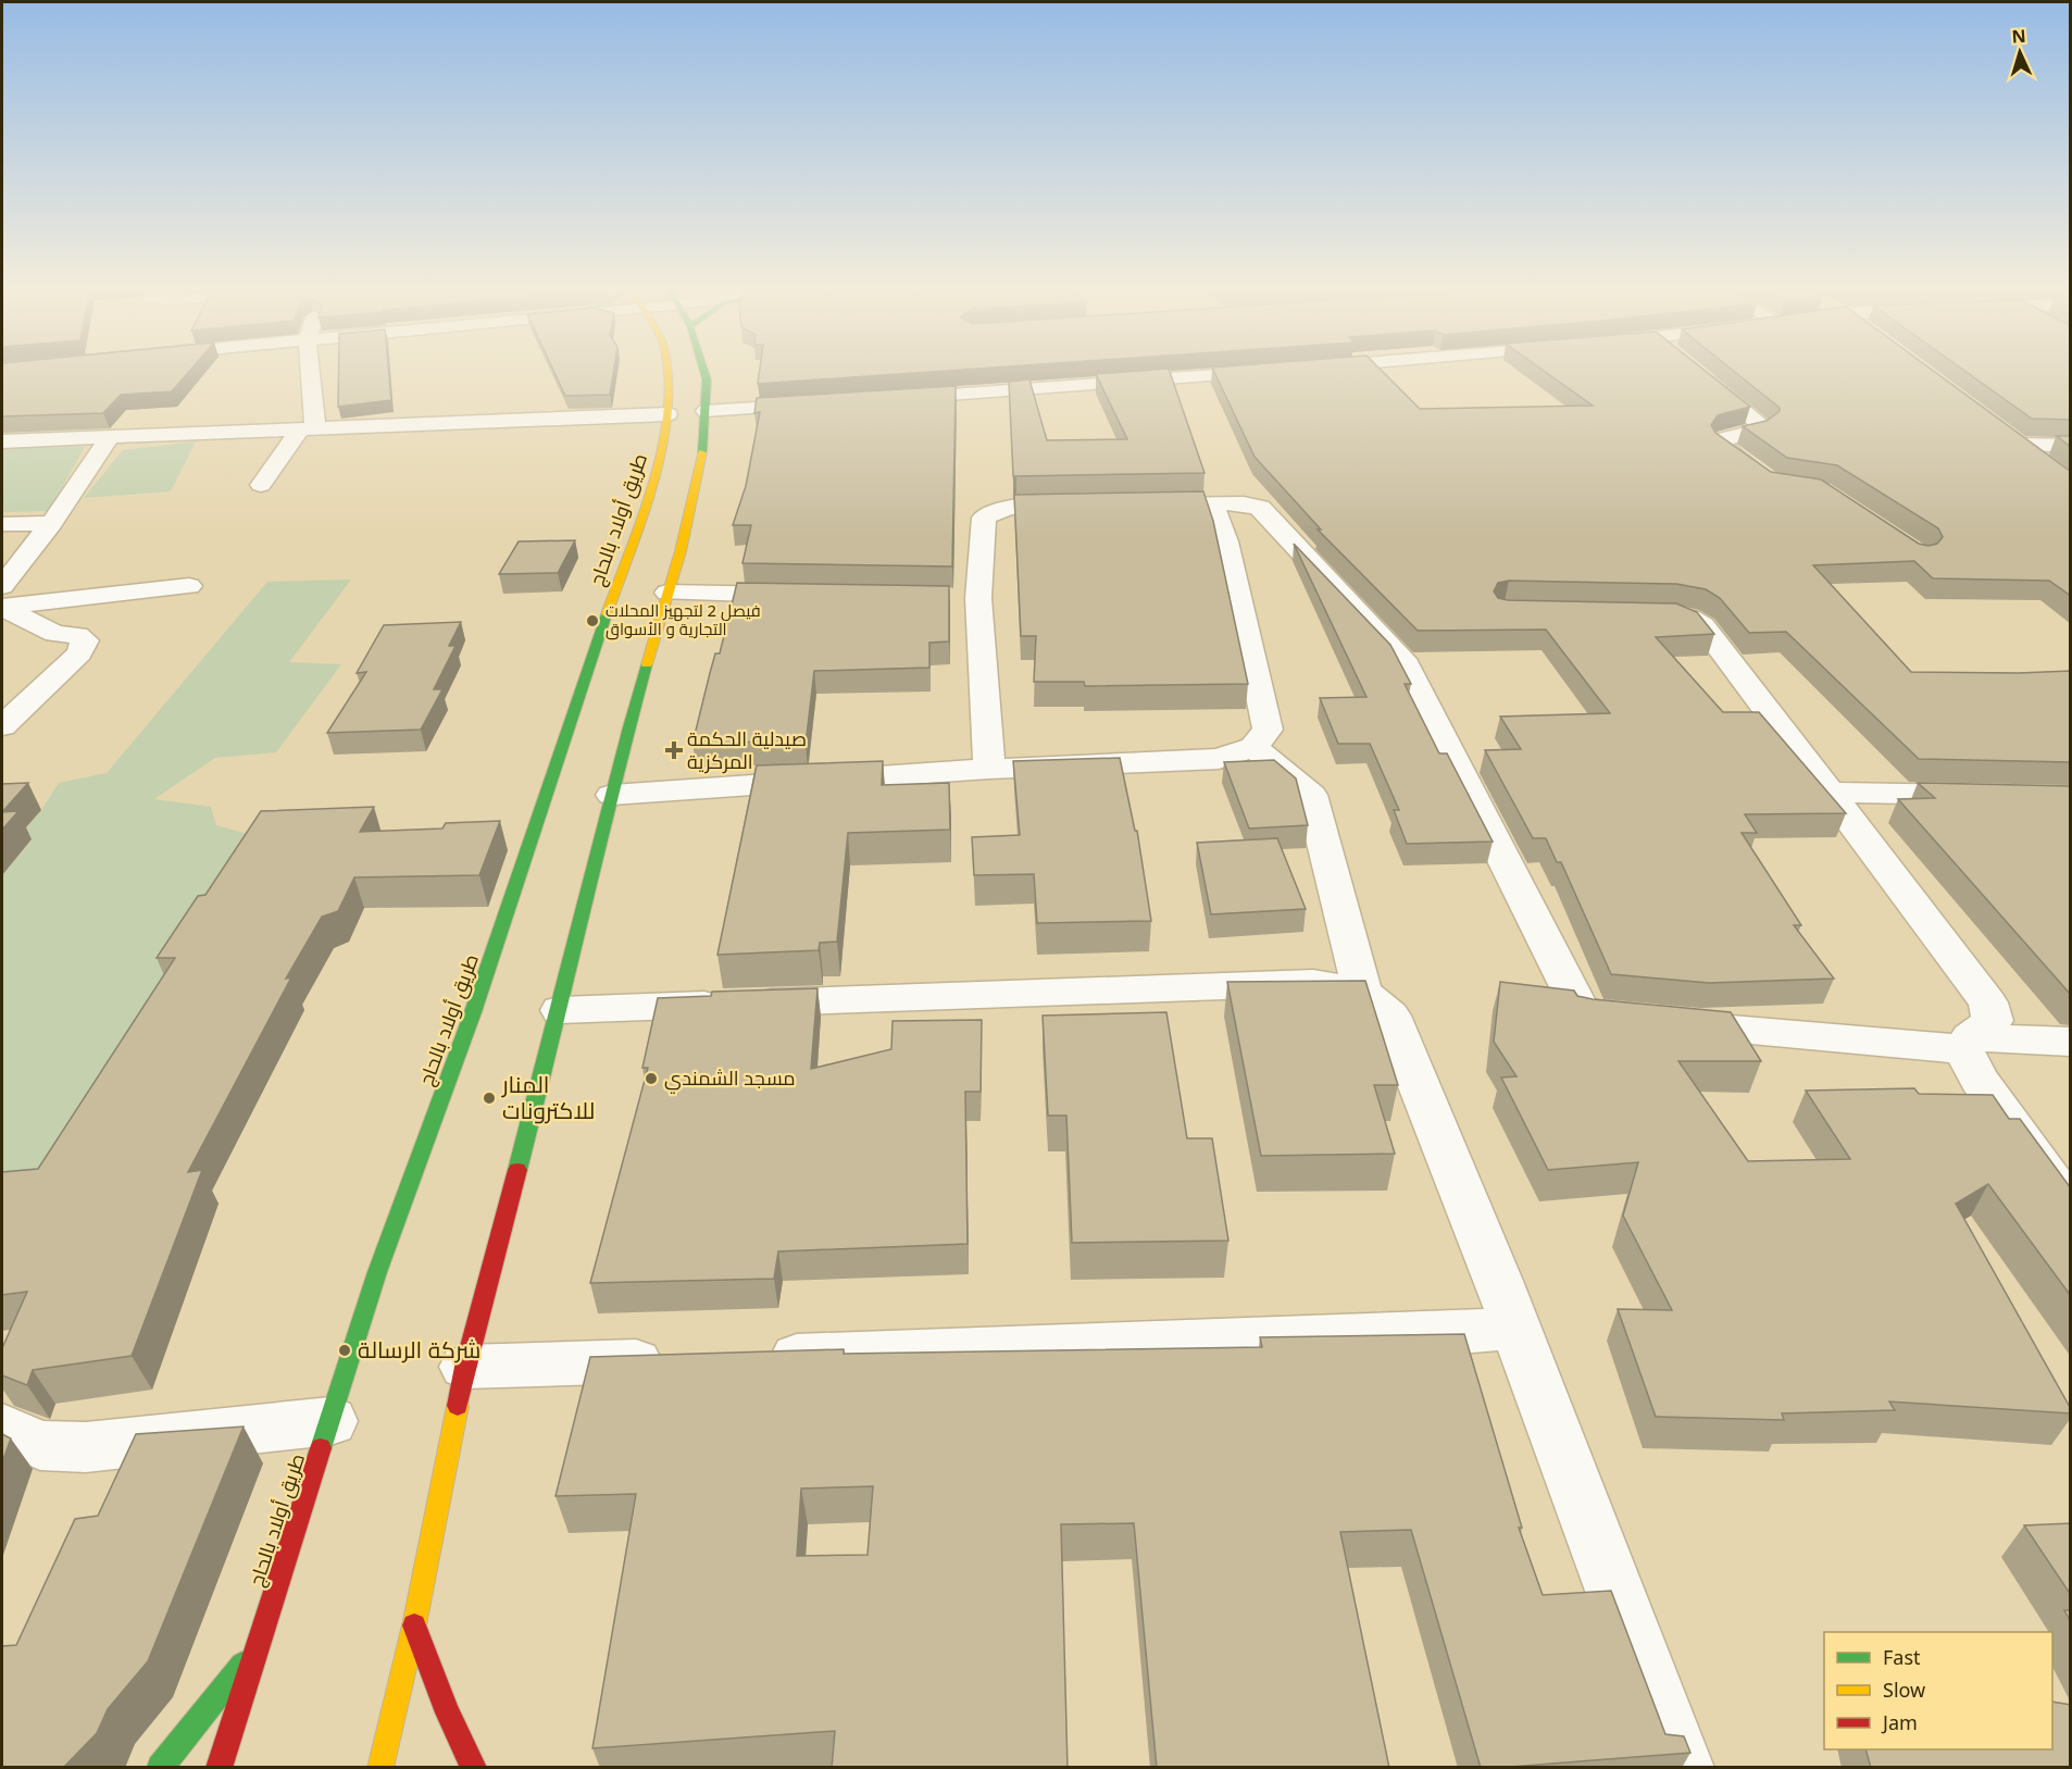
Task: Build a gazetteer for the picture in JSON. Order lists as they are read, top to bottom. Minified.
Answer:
{"streets":{"main road":["طريق أولاد بالحاج"]},"places":{"other":["فيصل 2 لتجهيز المحلات التجارية و الأسواق","مسجد الشمندي","المنار للاكترونات","شركة الرسالة"],"health":["صيدلية الحكمة المركزية"]},"legend":["Fast","Slow","Jam"],"north":"top"}
